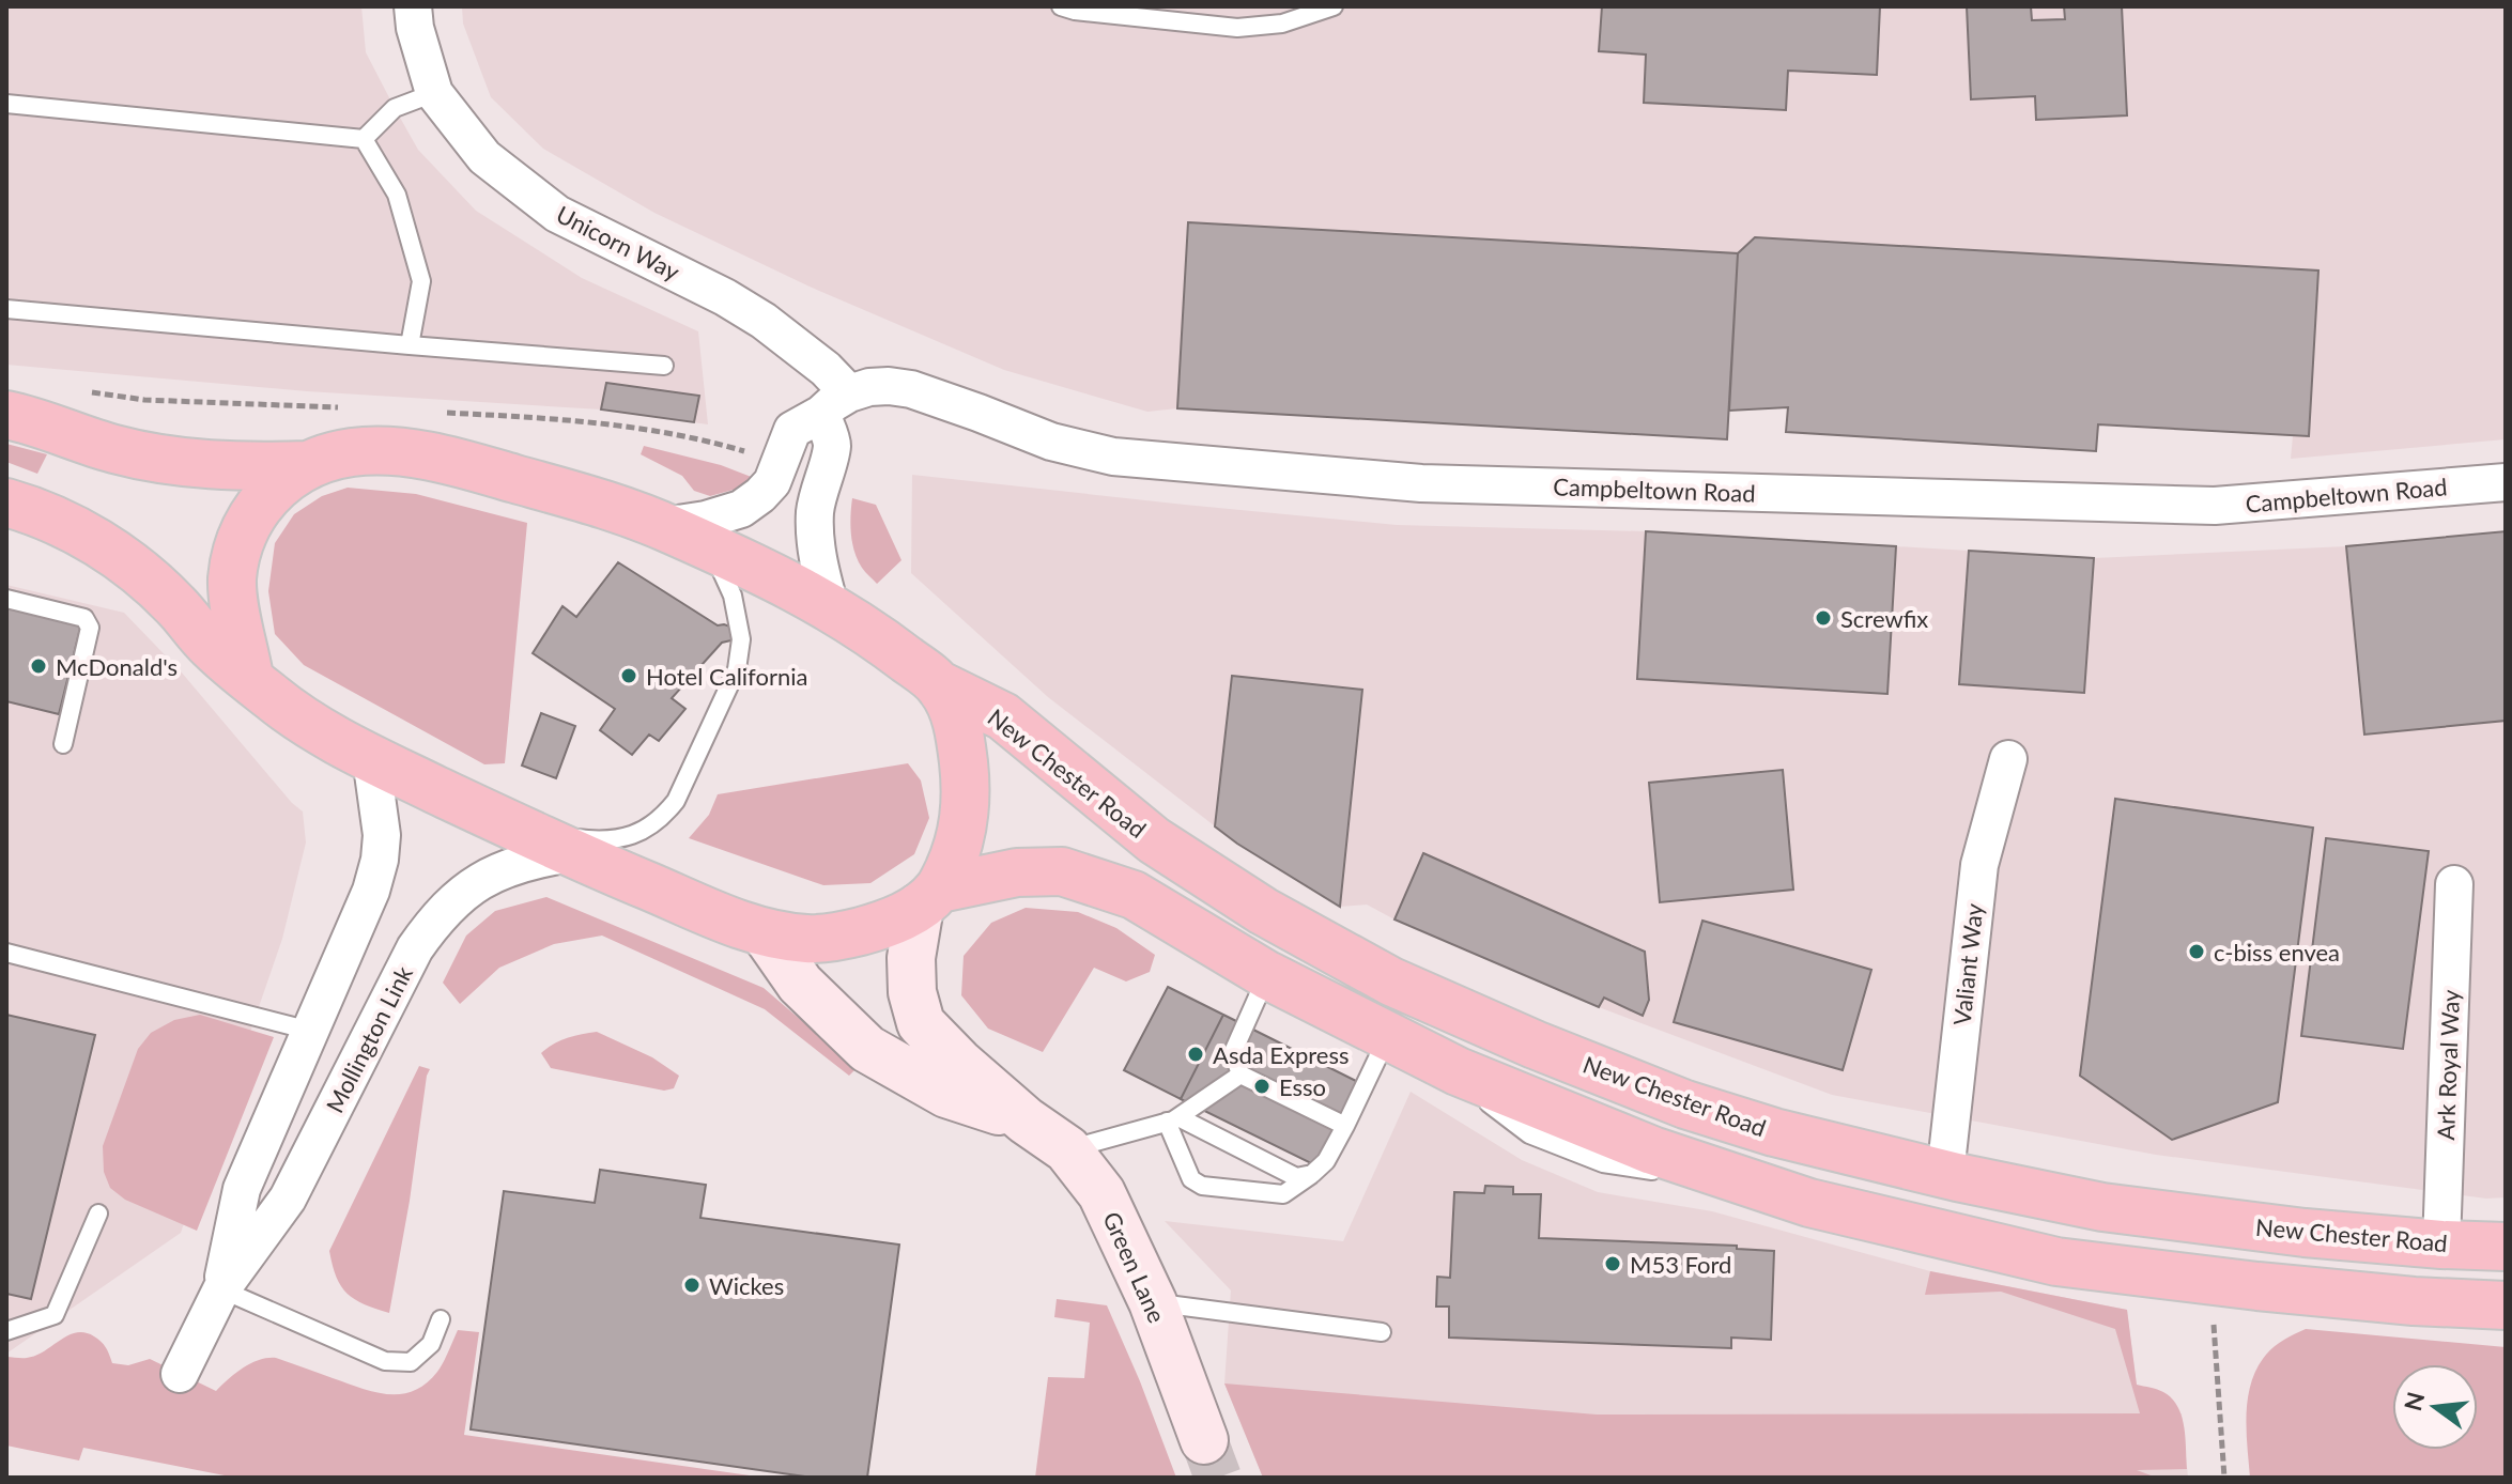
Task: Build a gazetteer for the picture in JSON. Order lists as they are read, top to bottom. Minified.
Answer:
{"streets":{"highway":["New Chester Road"],"main road":["Green Lane"],"street":["Unicorn Way","Campbeltown Road","Valiant Way","Mollington Link","Ark Royal Way"]},"crossings":[["Unicorn Way","Campbeltown Road"],["New Chester Road","Valiant Way"],["New Chester Road","Ark Royal Way"]],"places":["Screwfix","McDonald's","Hotel California","c-biss envea","Asda Express","Esso","M53 Ford","Wickes"],"north":"left"}
